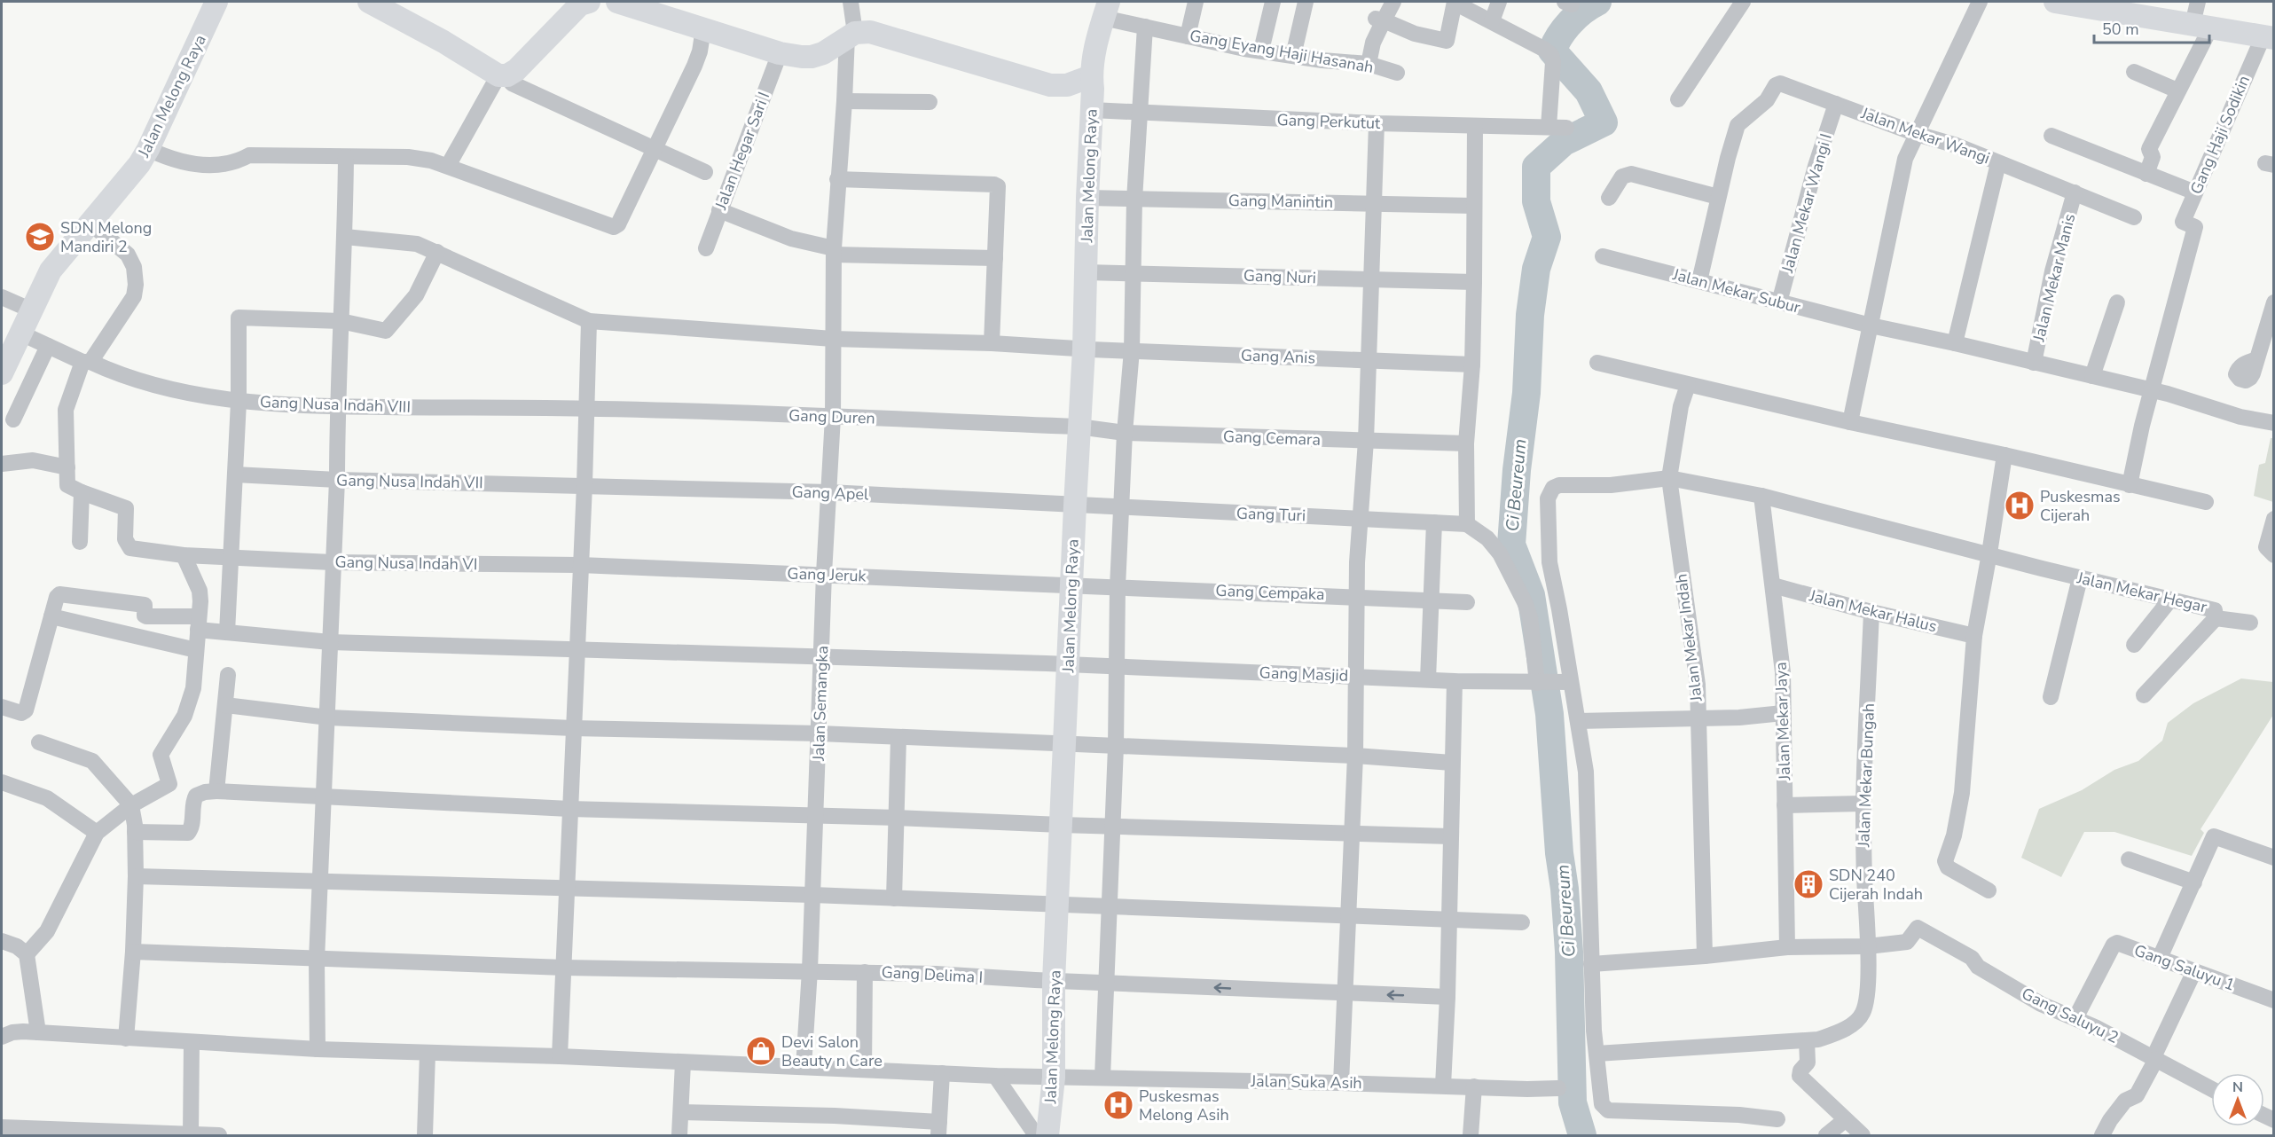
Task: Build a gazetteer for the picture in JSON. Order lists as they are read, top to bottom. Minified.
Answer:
{"streets":{"main road":["Jalan Melong Raya"],"street":["Gang Eyang Haji Hasanah","Gang Perkutut","Gang Haji Sodikin","Jalan Mekar Wangi","Jalan Hegar Sari I","Gang Manintin","Jalan Mekar Wangi I","Gang Nuri","Jalan Mekar Manis","Jalan Mekar Subur","Gang Anis","Gang Nusa Indah VIII","Gang Duren","Gang Cemara","Gang Nusa Indah VII","Gang Apel","Gang Turi","Gang Nusa Indah VI","Gang Jeruk","Gang Cempaka","Jalan Mekar Hegar","Jalan Mekar Halus","Jalan Mekar Indah","Gang Masjid","Jalan Semangka","Jalan Mekar Jaya","Jalan Mekar Bungah","Gang Saluyu 1","Gang Delima I","Gang Saluyu 2","Jalan Suka Asih"]},"crossings":[["Gang Eyang Haji Hasanah","Jalan Melong Raya"],["Jalan Melong Raya","Gang Perkutut"],["Jalan Melong Raya","Gang Manintin"],["Jalan Melong Raya","Gang Nuri"],["Jalan Melong Raya","Gang Anis"],["Jalan Melong Raya","Gang Nusa Indah VIII"],["Jalan Melong Raya","Gang Duren"],["Jalan Melong Raya","Gang Cemara"],["Jalan Melong Raya","Gang Apel"],["Jalan Melong Raya","Gang Turi"],["Jalan Melong Raya","Gang Jeruk"],["Jalan Melong Raya","Gang Cempaka"],["Jalan Melong Raya","Gang Masjid"],["Jalan Melong Raya","Gang Delima I"],["Jalan Melong Raya","Jalan Suka Asih"],["Gang Haji Sodikin","Jalan Mekar Subur"],["Jalan Mekar Wangi","Jalan Mekar Wangi I"],["Jalan Mekar Wangi","Jalan Mekar Manis"],["Jalan Mekar Wangi I","Jalan Mekar Subur"],["Jalan Mekar Manis","Jalan Mekar Subur"],["Gang Anis","Jalan Semangka"],["Gang Nusa Indah VIII","Gang Duren"],["Gang Duren","Gang Cemara"],["Gang Duren","Jalan Semangka"],["Gang Nusa Indah VII","Gang Apel"],["Gang Apel","Gang Turi"],["Gang Apel","Jalan Semangka"],["Gang Nusa Indah VI","Gang Jeruk"],["Gang Jeruk","Gang Cempaka"],["Gang Jeruk","Jalan Semangka"],["Jalan Mekar Hegar","Jalan Mekar Indah"],["Jalan Mekar Hegar","Gang Masjid"],["Jalan Mekar Hegar","Jalan Mekar Jaya"],["Jalan Mekar Halus","Jalan Mekar Jaya"],["Jalan Mekar Halus","Jalan Mekar Bungah"],["Gang Masjid","Jalan Semangka"],["Jalan Semangka","Gang Delima I"],["Jalan Semangka","Jalan Suka Asih"],["Jalan Mekar Bungah","Gang Saluyu 2"],["Gang Saluyu 1","Gang Saluyu 2"]],"water":["Ci Beureum"],"places":{"school or university":["SDN Melong Mandiri 2"],"hospital":["Puskesmas Cijerah","Puskesmas Melong Asih"],"building":["SDN 240 Cijerah Indah"],"shop":["Devi Salon Beauty n Care"]},"scale_bar":"50 m","north":"top"}
